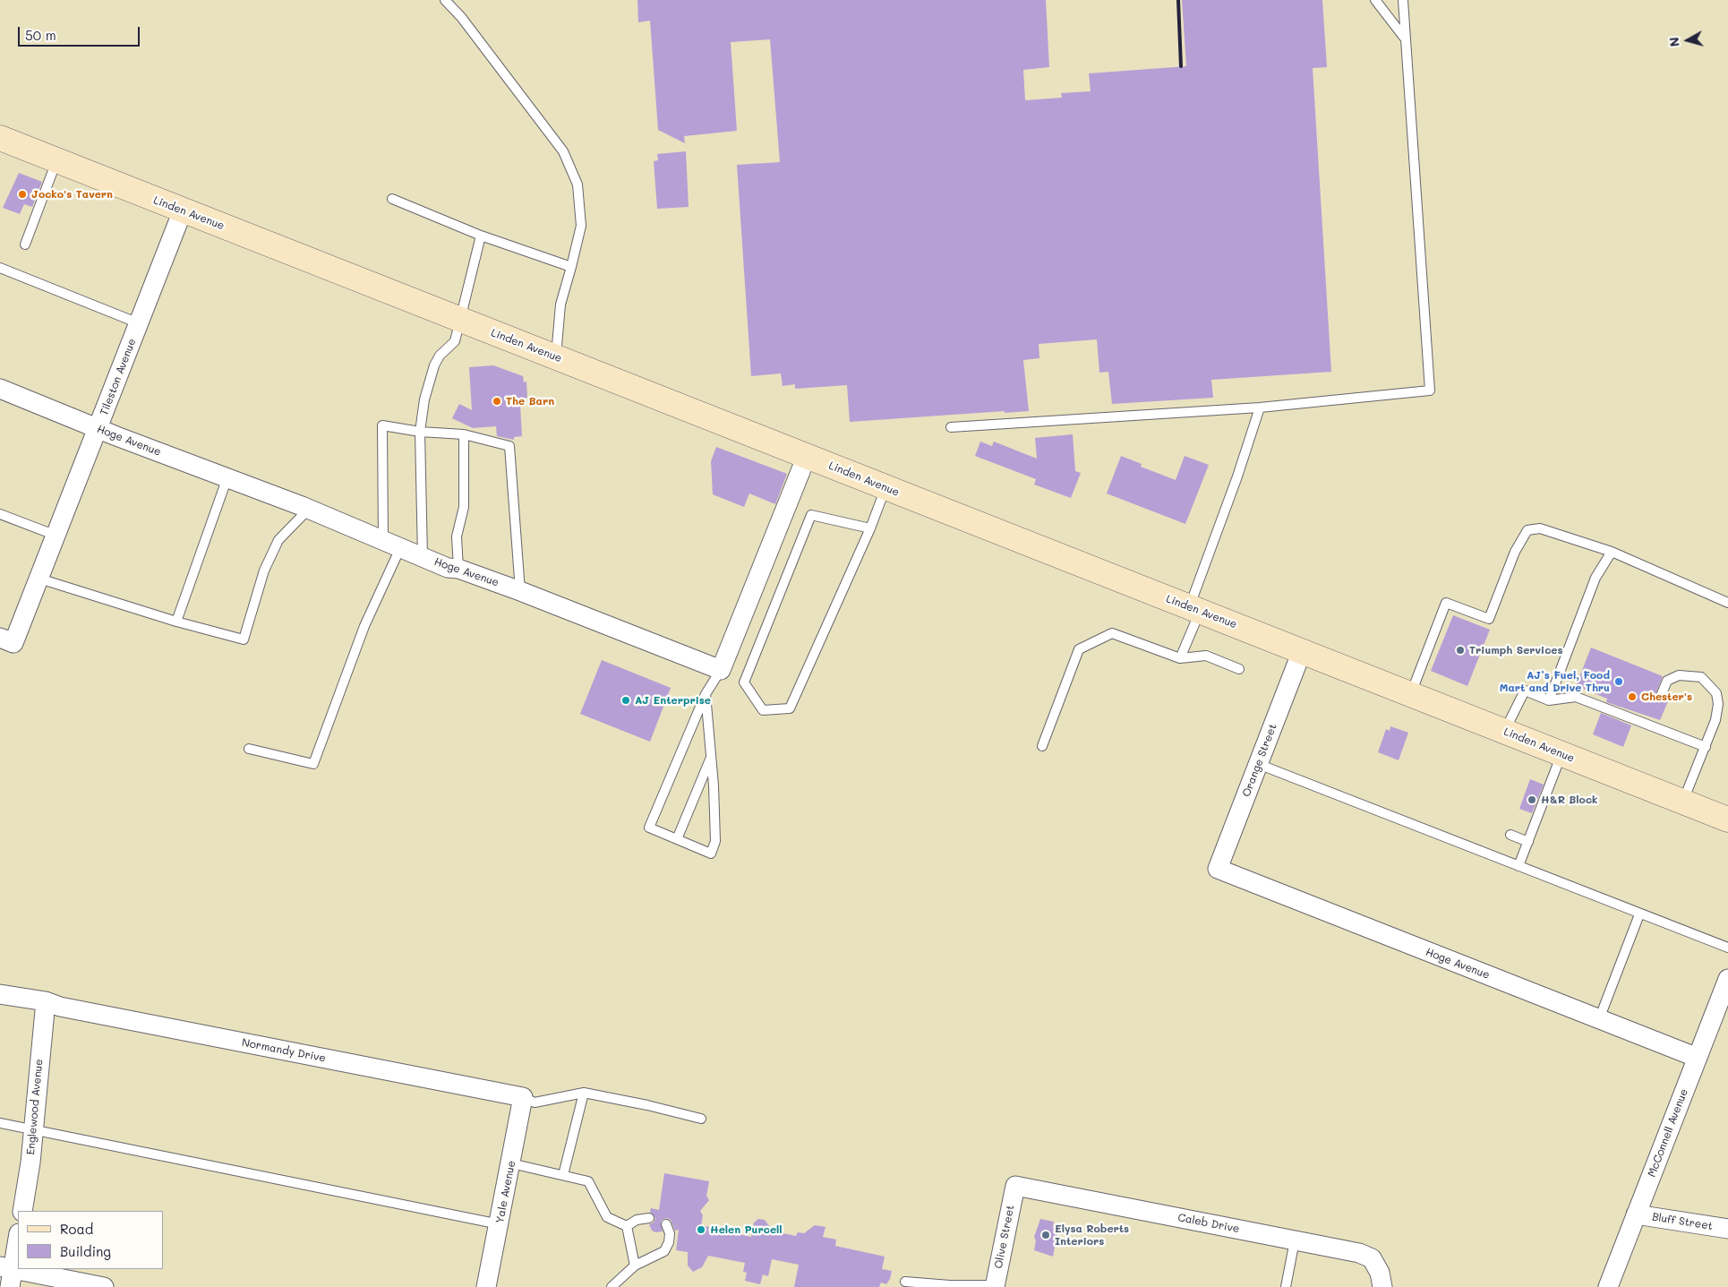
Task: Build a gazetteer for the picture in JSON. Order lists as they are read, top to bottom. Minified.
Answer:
{"streets":{"street":["Linden Avenue","Tileston Avenue","Hoge Avenue","Orange Street","Normandy Drive","Englewood Avenue","McConnell Avenue","Yale Avenue","Bluff Street","Caleb Drive","Olive Street"]},"crossings":[["Linden Avenue","Tileston Avenue"],["Linden Avenue","Orange Street"],["Tileston Avenue","Hoge Avenue"],["Hoge Avenue","Orange Street"],["Hoge Avenue","McConnell Avenue"],["Normandy Drive","Englewood Avenue"],["Normandy Drive","Yale Avenue"],["McConnell Avenue","Bluff Street"],["Caleb Drive","Olive Street"]],"places":["Jocko's Tavern","The Barn","Triumph Services","AJ’s Fuel, Food Mart and Drive Thru","Chester's","AJ Enterprise","H&R Block","Helen Purcell","Elysa Roberts Interiors"],"legend":["Road","Building"],"scale_bar":"50 m","north":"left"}
